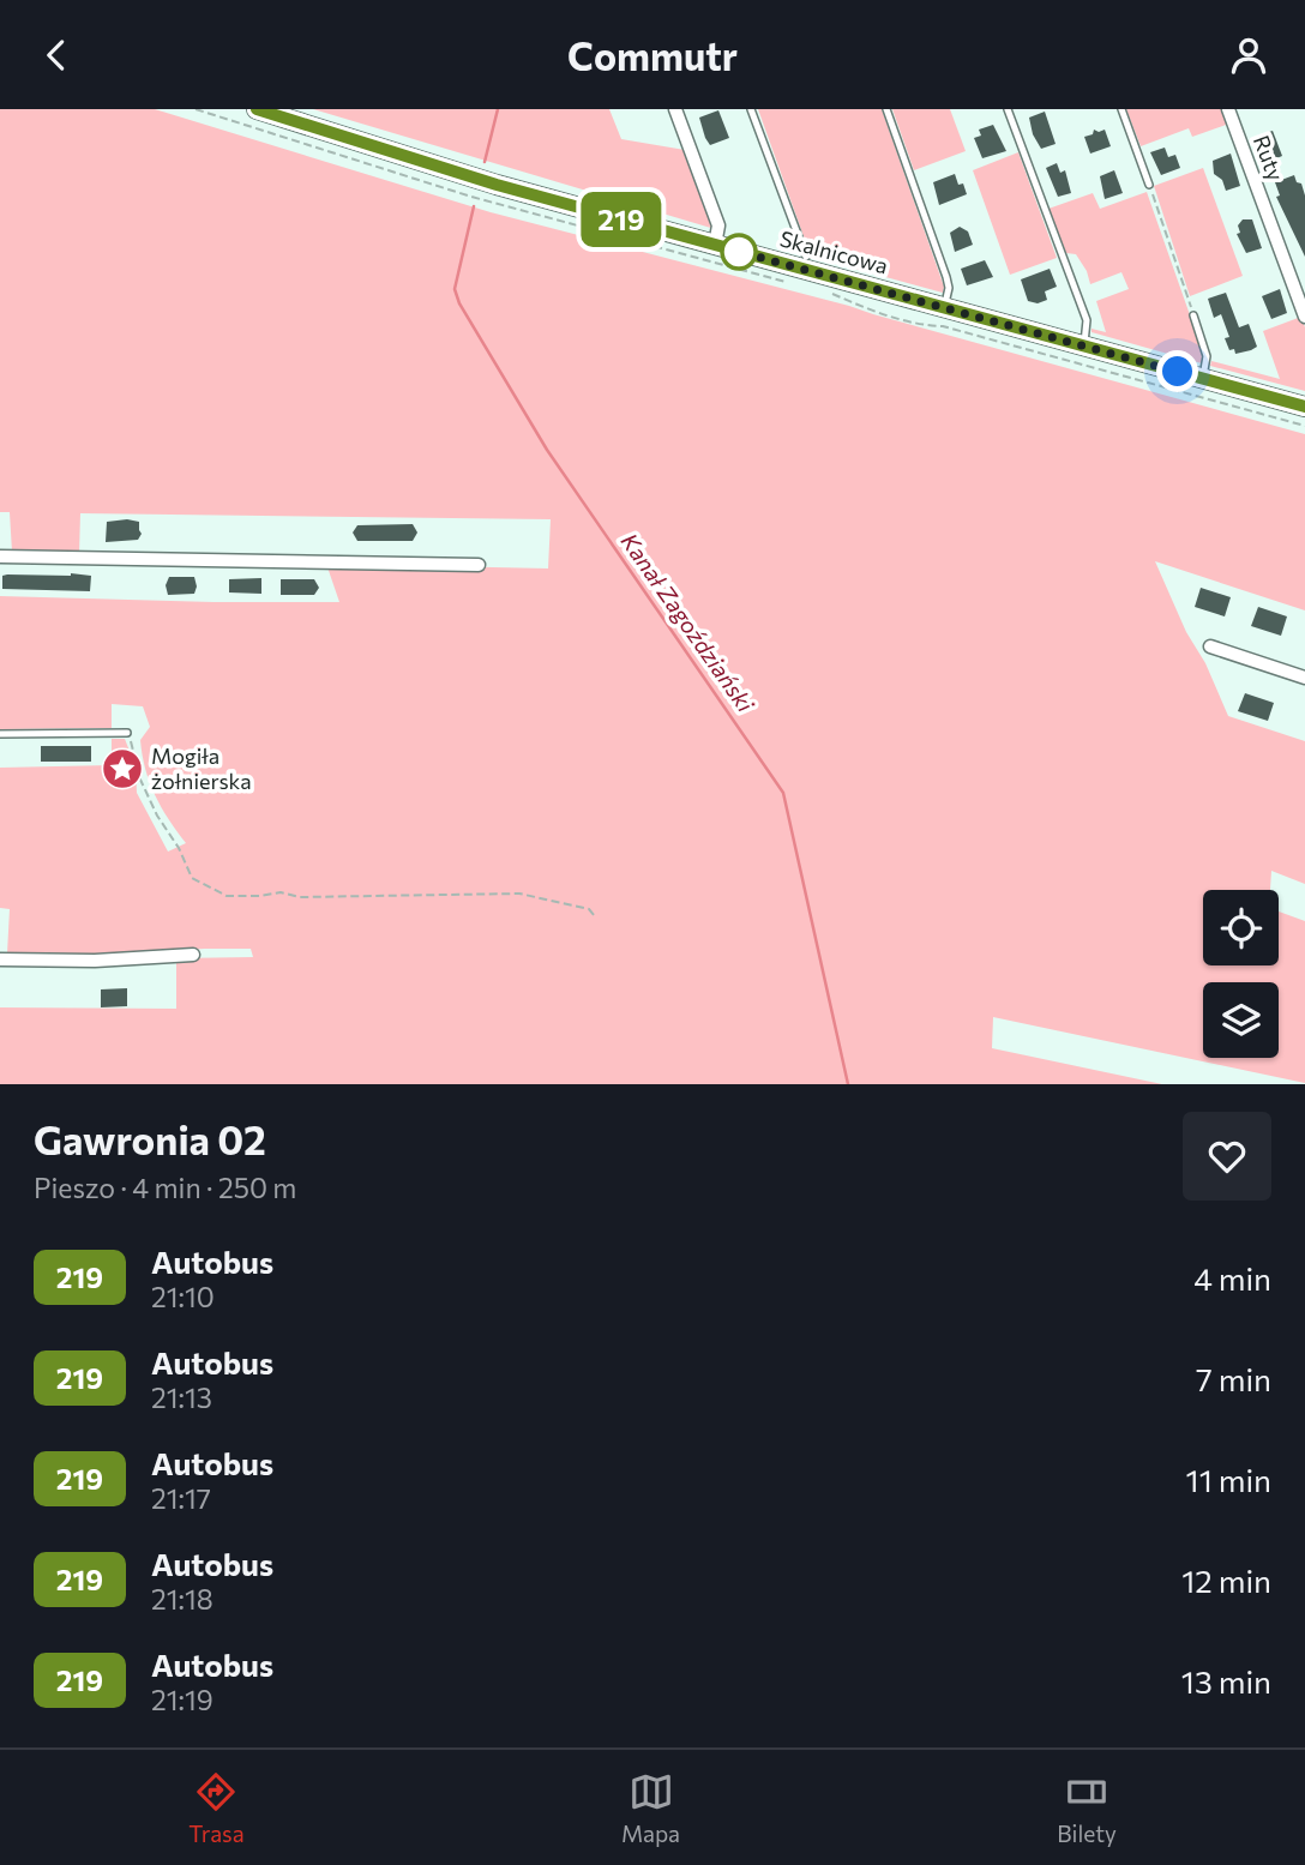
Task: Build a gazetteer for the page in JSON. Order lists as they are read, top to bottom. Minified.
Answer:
{"streets":{"street":["Ruty","Skalnicowa"]},"water":["Kanał Zagoździański"],"places":{"place":["Mogiła żołnierska"]},"lines":["bus line 219"],"page":{"header":"Commutr","on_map":"219","heading":["Gawronia 02","Pieszo · 4 min · 250 m"],"list":[{"mark":"219","name":"Autobus","note":"21:10","value":"4 min"},{"mark":"219","name":"Autobus","note":"21:13","value":"7 min"},{"mark":"219","name":"Autobus","note":"21:17","value":"11 min"},{"mark":"219","name":"Autobus","note":"21:18","value":"12 min"},{"mark":"219","name":"Autobus","note":"21:19","value":"13 min"}],"tabs":["Trasa","Mapa","Bilety"]}}
